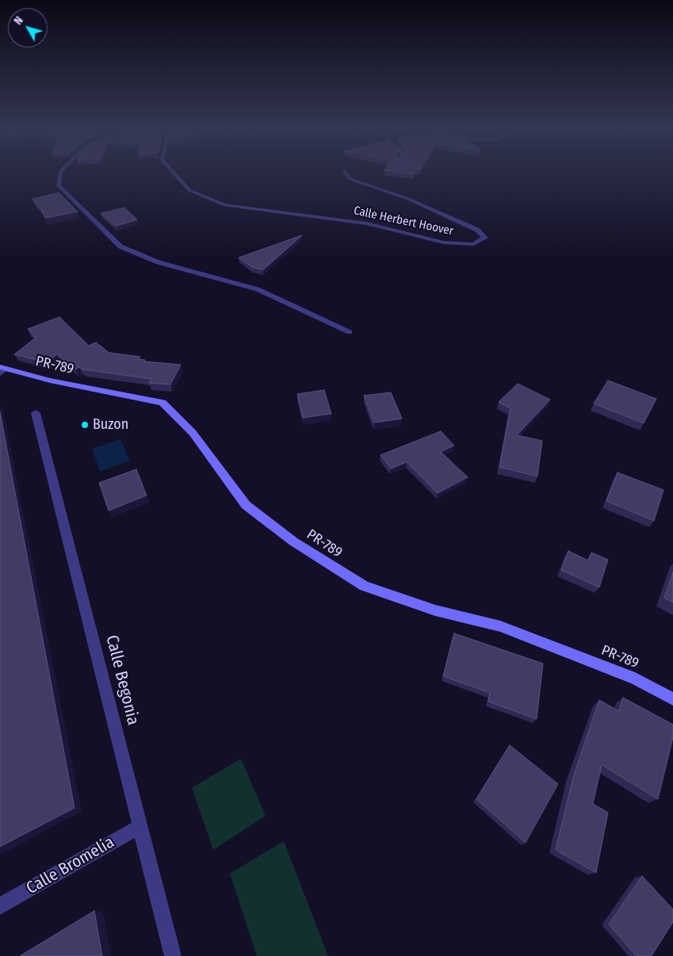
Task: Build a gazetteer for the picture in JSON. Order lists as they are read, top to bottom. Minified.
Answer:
{"streets":{"street":["Calle Herbert Hoover","PR-789","Calle Begonia","Calle Bromelia"]},"crossings":[["Calle Begonia","Calle Bromelia"]],"places":["Buzon"],"north":"top left"}
